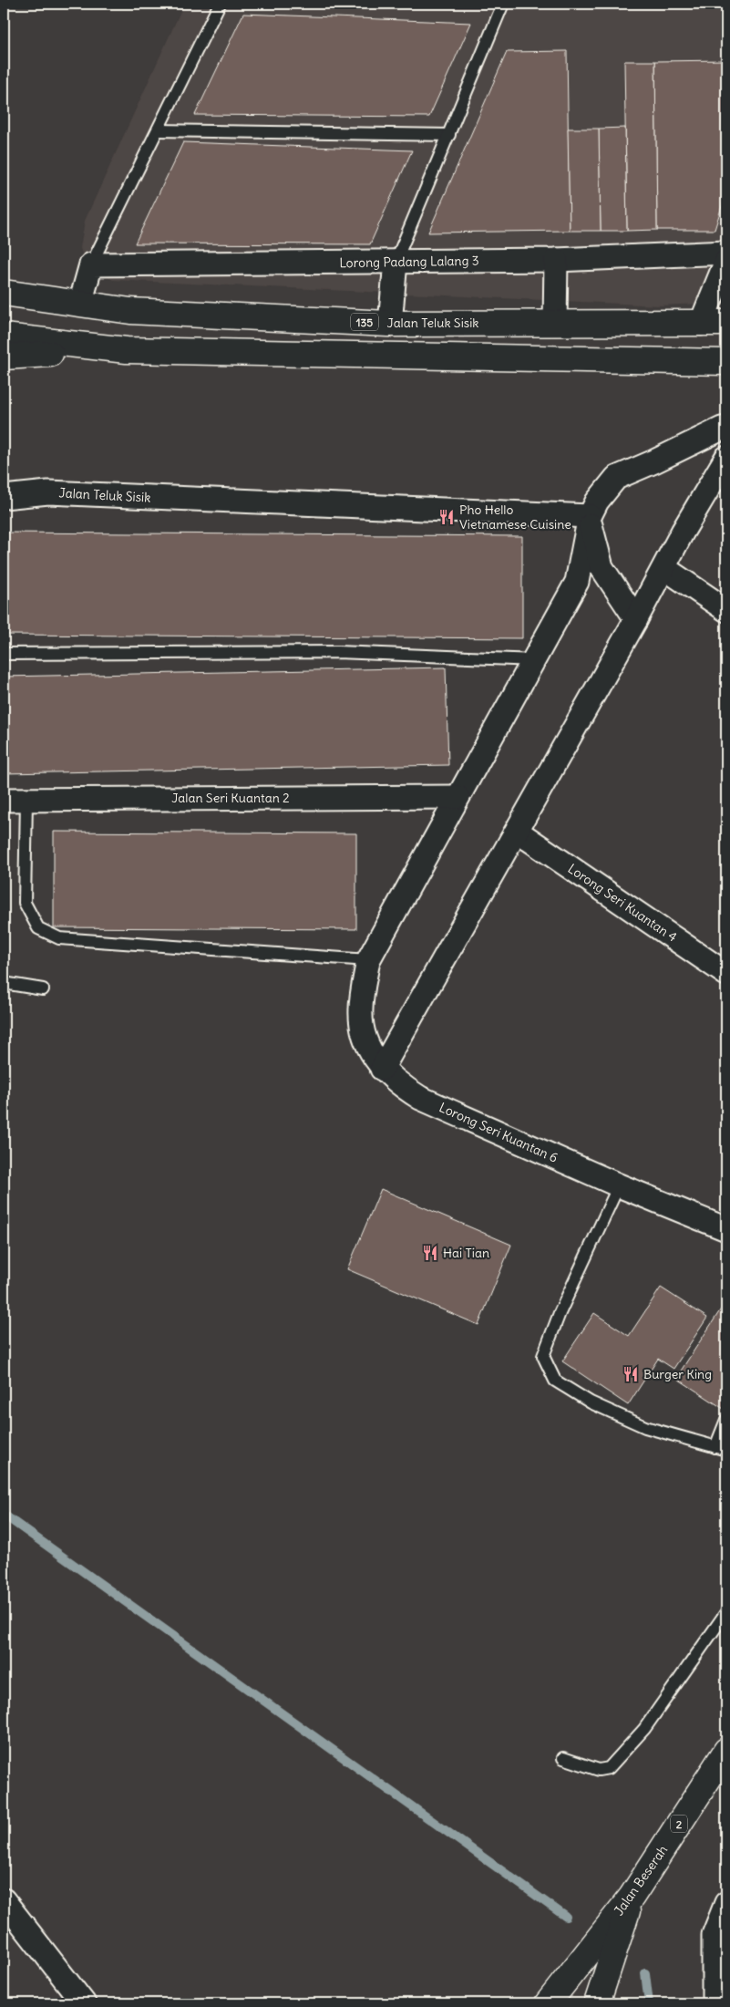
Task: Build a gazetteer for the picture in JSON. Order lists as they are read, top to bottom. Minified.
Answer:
{"streets":{"main road":["135","Jalan Teluk Sisik","2","Jalan Beserah"],"street":["Lorong Padang Lalang 3","Jalan Seri Kuantan 2","Lorong Seri Kuantan 4","Lorong Seri Kuantan 6"]},"crossings":[["2","Jalan Beserah"]],"places":{"restaurant":["Pho Hello Vietnamese Cuisine","Hai Tian","Burger King"]}}
